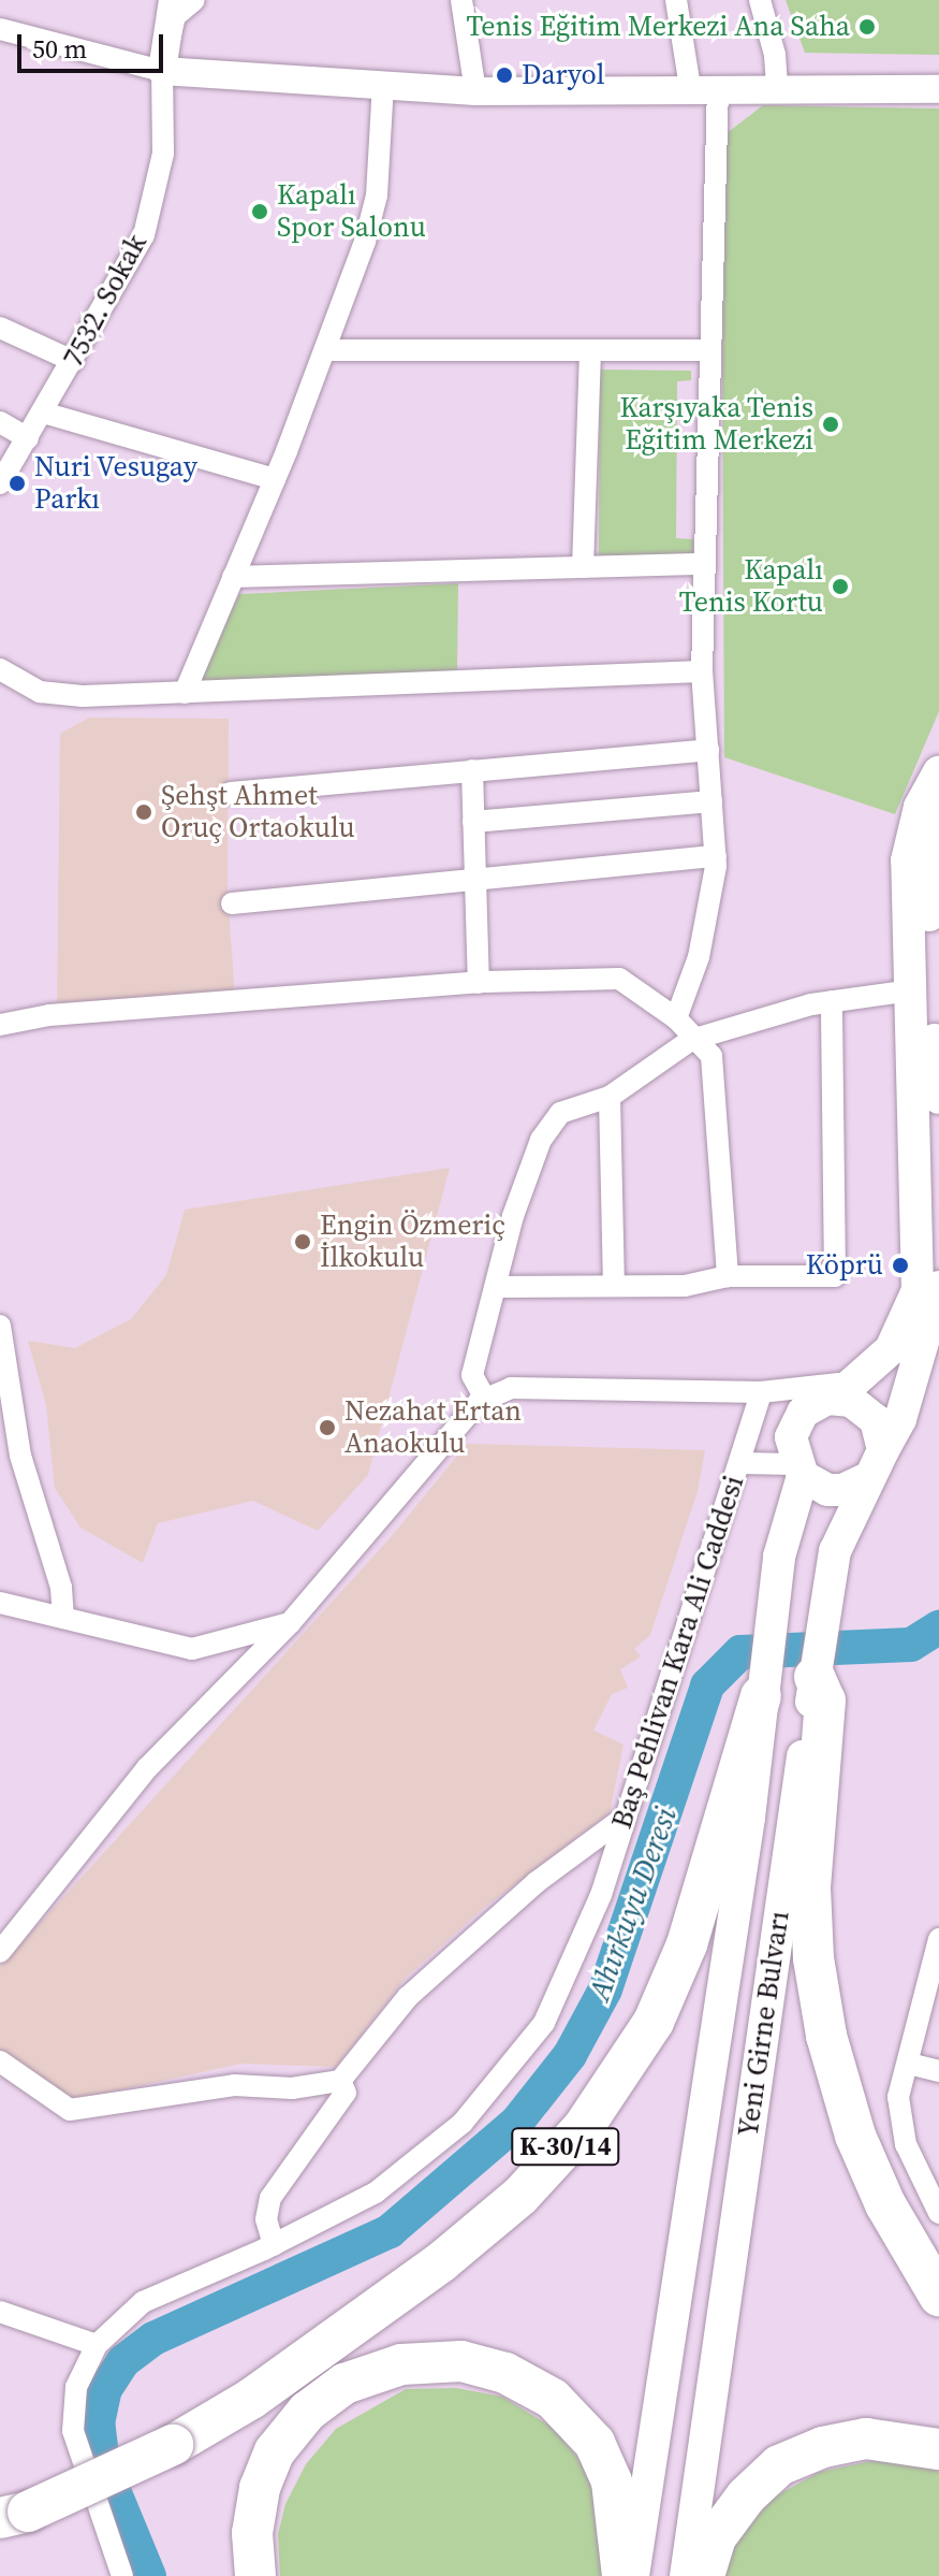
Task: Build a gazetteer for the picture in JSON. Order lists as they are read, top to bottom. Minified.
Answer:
{"streets":{"highway":["K-30/14"],"main road":["Yeni Girne Bulvarı"],"street":["7532. Sokak","Baş Pehlivan Kara Ali Caddesi"]},"crossings":[["Yeni Girne Bulvarı","K-30/14"]],"water":["Ahırkuyu Deresi"],"places":["Tenis Eğitim Merkezi Ana Saha","Daryol","Kapalı Spor Salonu","Karşıyaka Tenis Eğitim Merkezi","Nuri Vesugay Parkı","Kapalı Tenis Kortu","Şehşt Ahmet Oruç Ortaokulu","Engin Özmeriç İlkokulu","Köprü","Nezahat Ertan Anaokulu"],"scale_bar":"50 m"}
